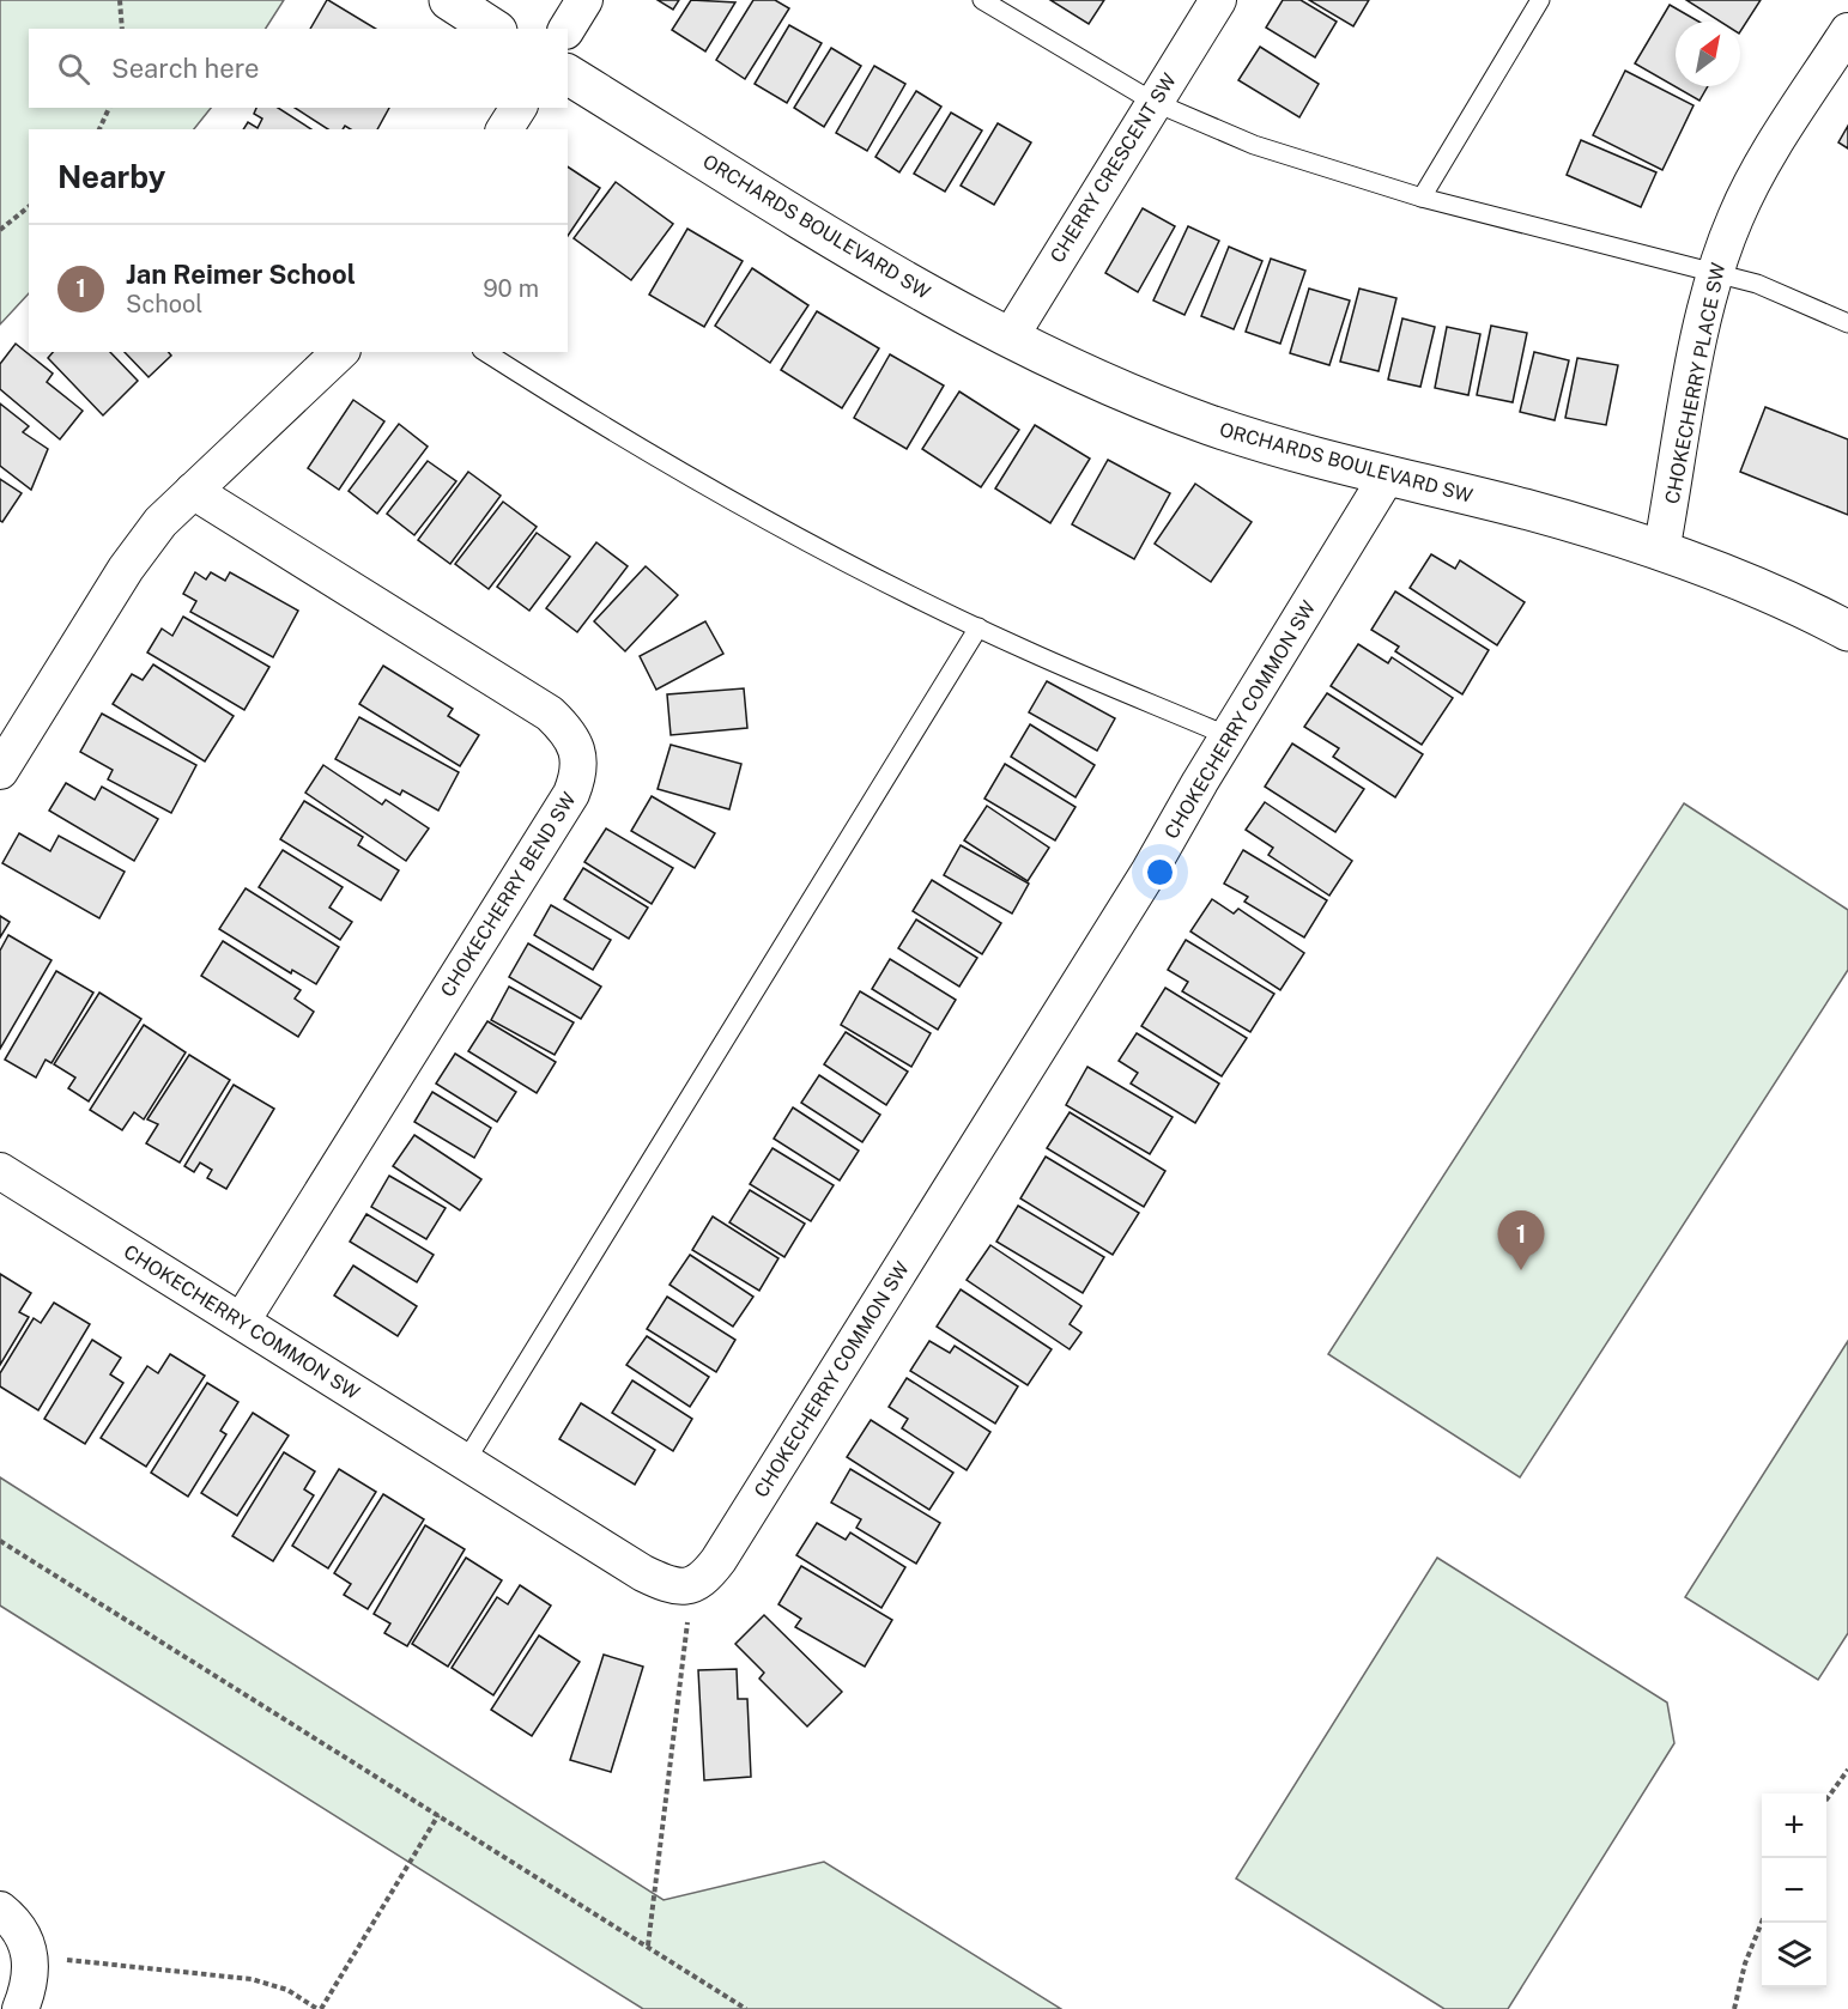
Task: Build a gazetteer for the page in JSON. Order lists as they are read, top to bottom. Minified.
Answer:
{"streets":{"street":["CHERRY CRESCENT SW","ORCHARDS BOULEVARD SW","CHOKECHERRY PLACE SW","CHOKECHERRY COMMON SW","CHOKECHERRY BEND SW"]},"crossings":[["CHERRY CRESCENT SW","ORCHARDS BOULEVARD SW"],["ORCHARDS BOULEVARD SW","CHOKECHERRY PLACE SW"],["ORCHARDS BOULEVARD SW","CHOKECHERRY COMMON SW"],["CHOKECHERRY COMMON SW","CHOKECHERRY BEND SW"]],"north":"top right","page":{"search":"Search here","heading":"Nearby","list":[{"mark":"1","name":"Jan Reimer School","note":"School","value":"90 m"}],"pins":"1","map_buttons":["+","−"]}}
